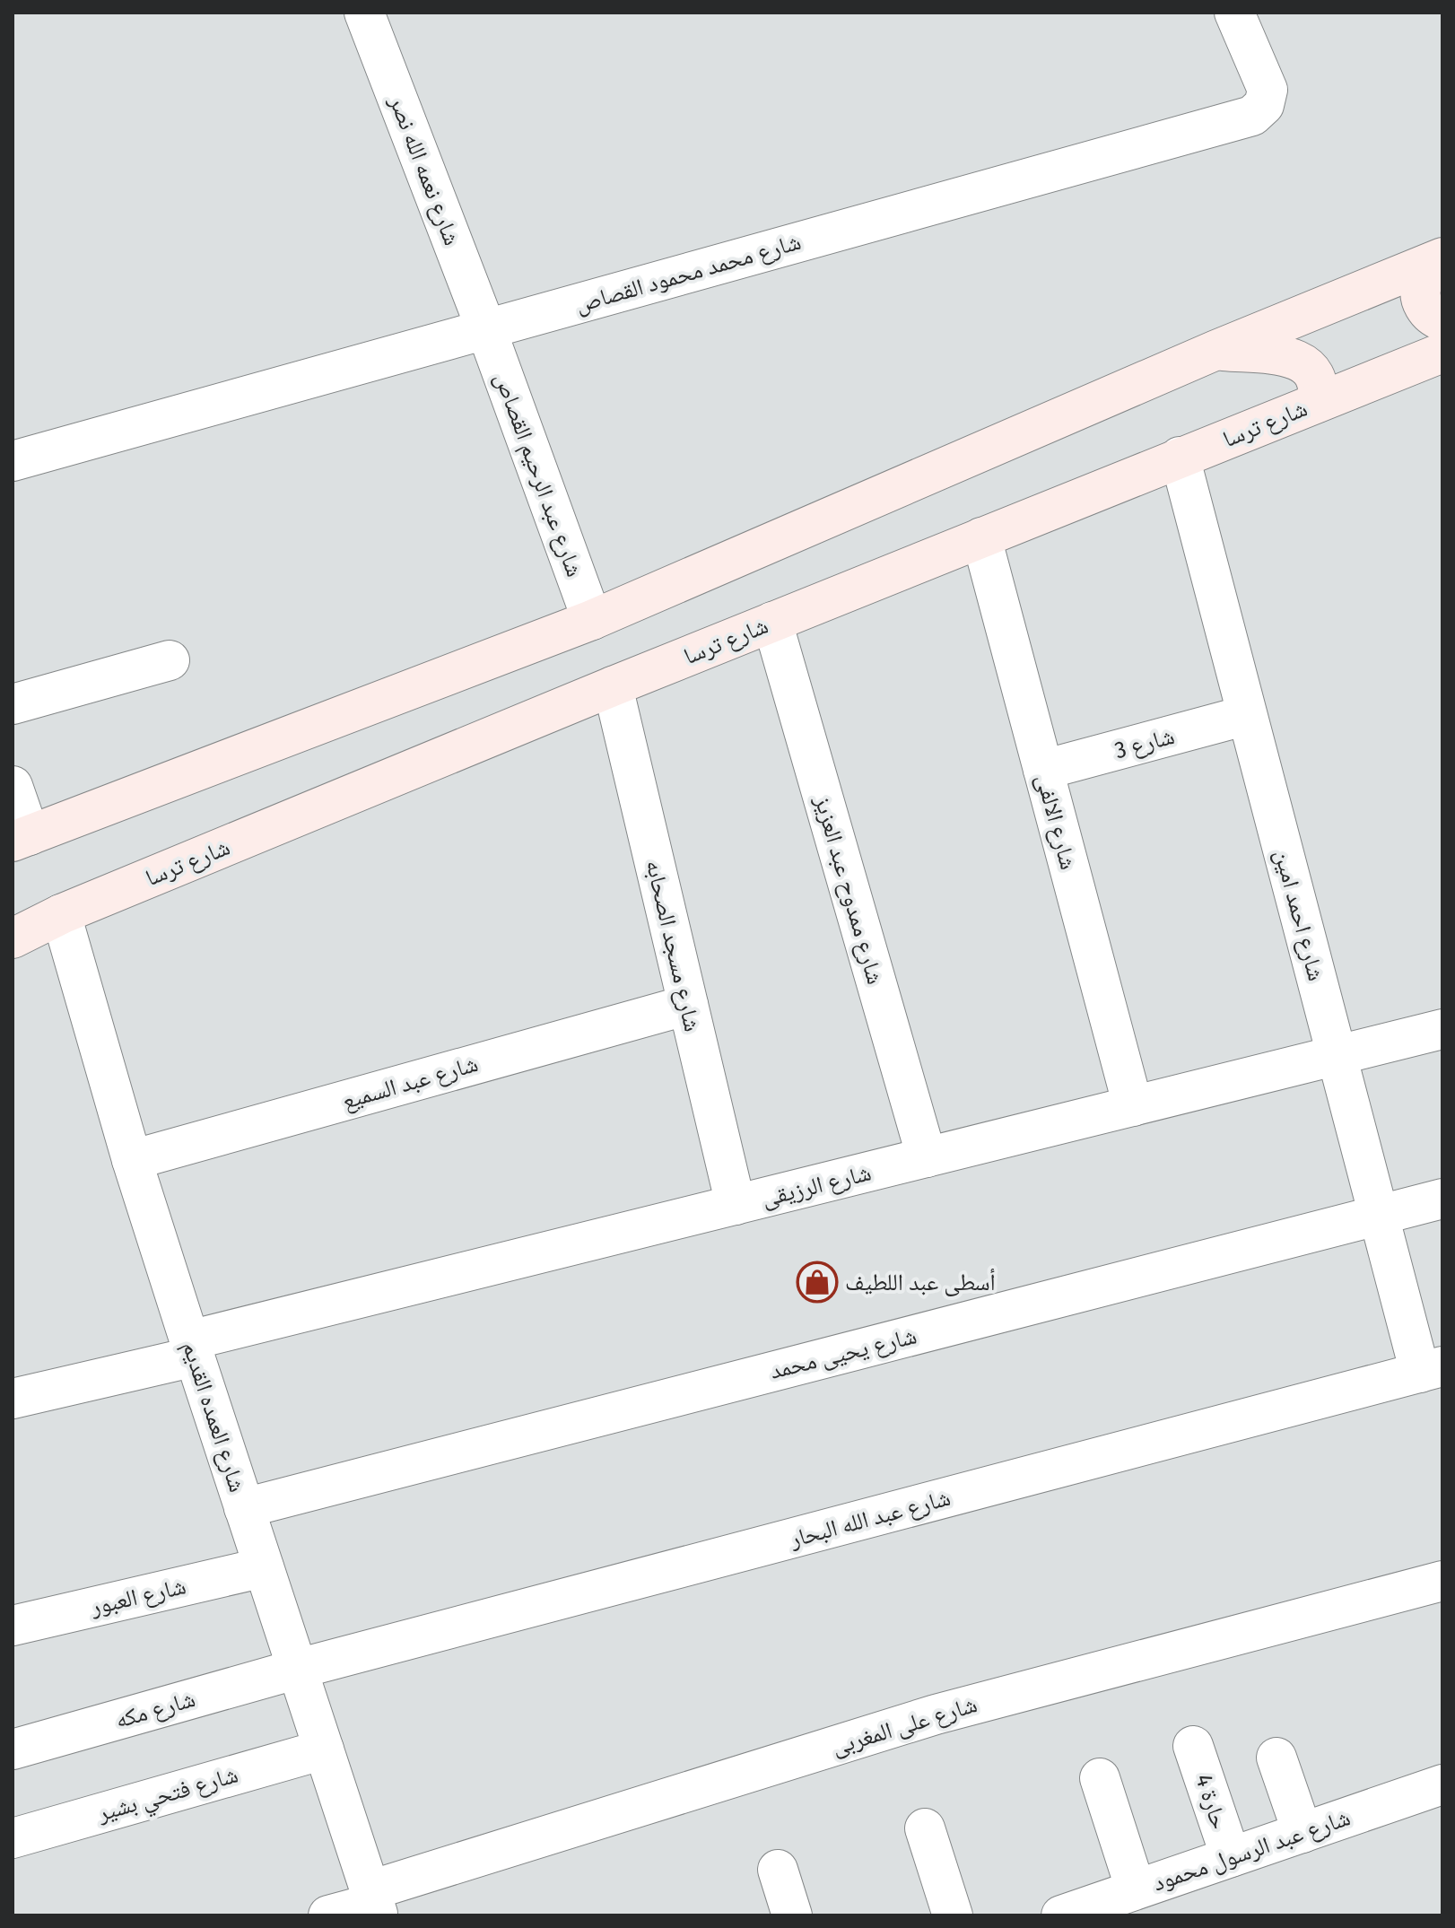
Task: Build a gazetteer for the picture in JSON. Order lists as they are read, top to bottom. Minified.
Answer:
{"streets":{"main road":["شارع ترسا"],"street":["شارع نعمه الله نصر","شارع محمد محمود القصاص","شارع عبد الرحيم القصاص","شارع 3","شارع الالفى","شارع ممدوح عبد العزيز","شارع احمد امين","شارع مسجد الصحابه","شارع عبد السميع","شارع الرزيقى","شارع يحيى محمد","شارع العمده القديم","شارع عبد الله البحار","شارع العبور","شارع مكه","شارع على المغربى","شارع فتحي بشير","حارة 4","شارع عبد الرسول محمود"]},"crossings":[["شارع نعمه الله نصر","شارع محمد محمود القصاص"],["شارع نعمه الله نصر","شارع عبد الرحيم القصاص"],["شارع محمد محمود القصاص","شارع عبد الرحيم القصاص"],["شارع ترسا","شارع الالفى"],["شارع ترسا","شارع ممدوح عبد العزيز"],["شارع ترسا","شارع احمد امين"],["شارع ترسا","شارع مسجد الصحابه"],["شارع ترسا","شارع العمده القديم"],["شارع 3","شارع الالفى"],["شارع 3","شارع احمد امين"],["شارع الالفى","شارع الرزيقى"],["شارع ممدوح عبد العزيز","شارع الرزيقى"],["شارع احمد امين","شارع الرزيقى"],["شارع احمد امين","شارع يحيى محمد"],["شارع احمد امين","شارع عبد الله البحار"],["شارع مسجد الصحابه","شارع عبد السميع"],["شارع مسجد الصحابه","شارع الرزيقى"],["شارع عبد السميع","شارع العمده القديم"],["شارع الرزيقى","شارع العمده القديم"],["شارع يحيى محمد","شارع العمده القديم"],["شارع العمده القديم","شارع عبد الله البحار"],["شارع العمده القديم","شارع العبور"],["شارع العمده القديم","شارع مكه"],["شارع العمده القديم","شارع على المغربى"],["شارع العمده القديم","شارع فتحي بشير"],["شارع عبد الله البحار","شارع مكه"],["حارة 4","شارع عبد الرسول محمود"]],"places":{"shop":["أسطى عبد اللطيف"]}}
